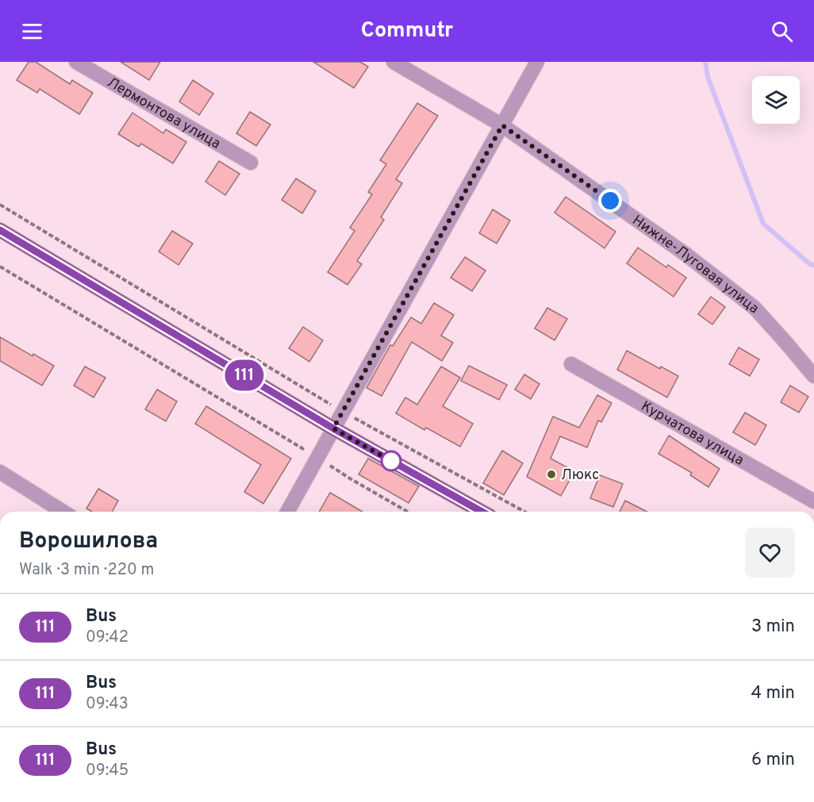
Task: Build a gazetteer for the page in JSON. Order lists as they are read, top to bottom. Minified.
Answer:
{"streets":{"street":["Лермонтова улица","Нижне-Луговая улица","Курчатова улица"]},"places":["Люкс"],"lines":["bus line 111"],"page":{"header":"Commutr","on_map":"111","heading":["Ворошилова","Walk · 3 min · 220 m"],"list":[{"mark":"111","name":"Bus","note":"09:42","value":"3 min"},{"mark":"111","name":"Bus","note":"09:43","value":"4 min"},{"mark":"111","name":"Bus","note":"09:45","value":"6 min"}]}}
